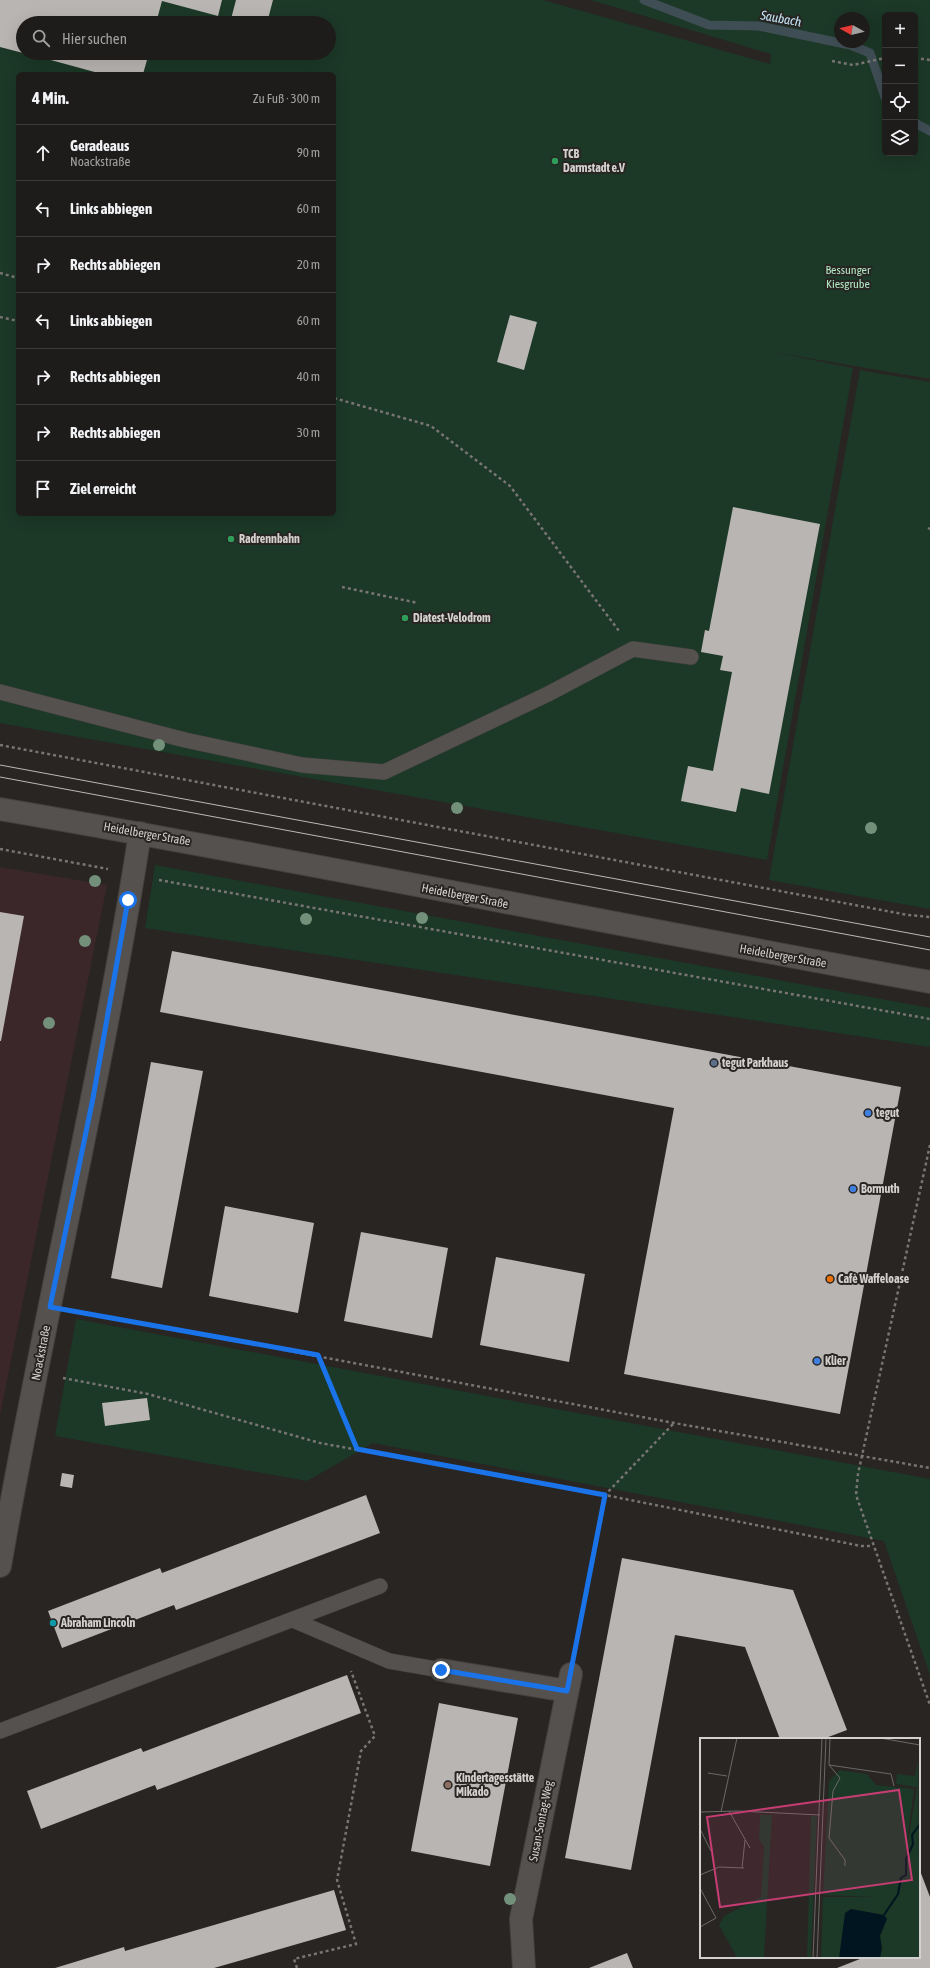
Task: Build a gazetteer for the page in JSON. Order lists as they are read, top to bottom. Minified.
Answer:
{"streets":{"street":["Heidelberger Straße","Noackstraße","Susan-Sontag-Weg"]},"crossings":[["Heidelberger Straße","Noackstraße"]],"water":["Saubach"],"parks":["Bessunger Kiesgrube"],"places":["TCB Darmstadt e.V","Radrennbahn","Diatest-Velodrom","tegut Parkhaus","tegut","Bormuth","Cafè Waffeloase","Klier","Abraham Lincoln","Kindertagesstätte Mikado"],"north":"left","page":{"map_buttons":["+","−"],"search":"Hier suchen","heading":["4 Min.","Zu Fuß · 300 m"],"list":[["Geradeaus","Noackstraße","90 m"],["Links abbiegen","60 m"],["Rechts abbiegen","20 m"],["Links abbiegen","60 m"],["Rechts abbiegen","40 m"],["Rechts abbiegen","30 m"],"Ziel erreicht"]}}
